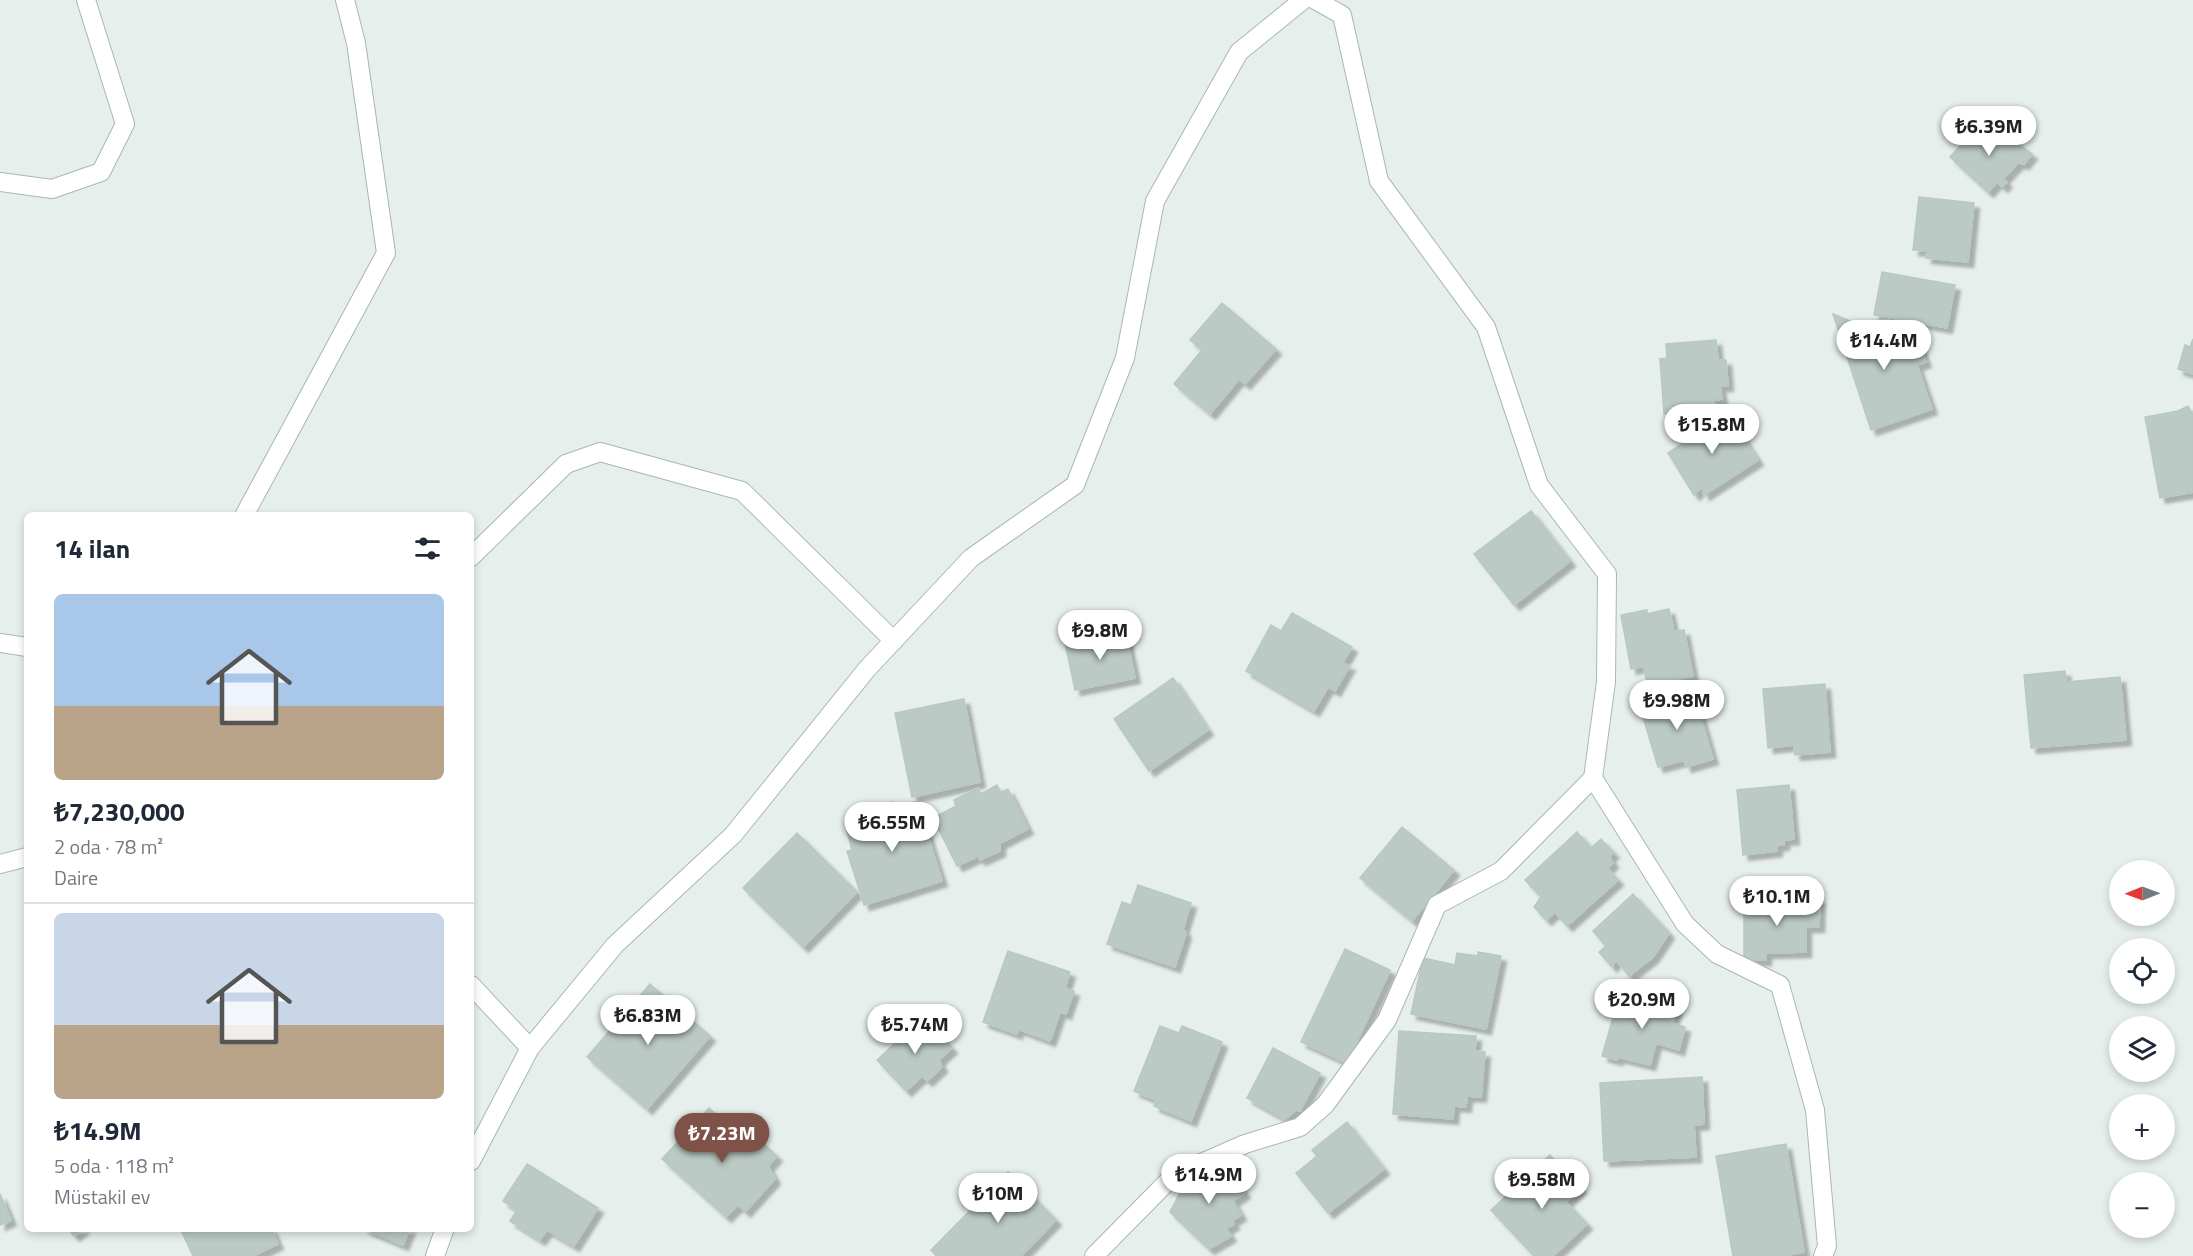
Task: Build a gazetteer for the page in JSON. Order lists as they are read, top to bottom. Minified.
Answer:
{"north":"left","page":{"price":["₺6.39M","₺14.4M","₺15.8M","₺9.8M","₺9.98M","₺6.55M","₺10.1M","₺20.9M","₺6.83M","₺5.74M","₺7.23M","₺14.9M","₺9.58M","₺10M"],"heading":"14 ilan","list":[{"name":"₺7,230,000","note":"2 oda · 78 m² · Daire"},{"name":"₺14.9M","note":"5 oda · 118 m² · Müstakil ev"}],"map_buttons":["+","−"]}}
